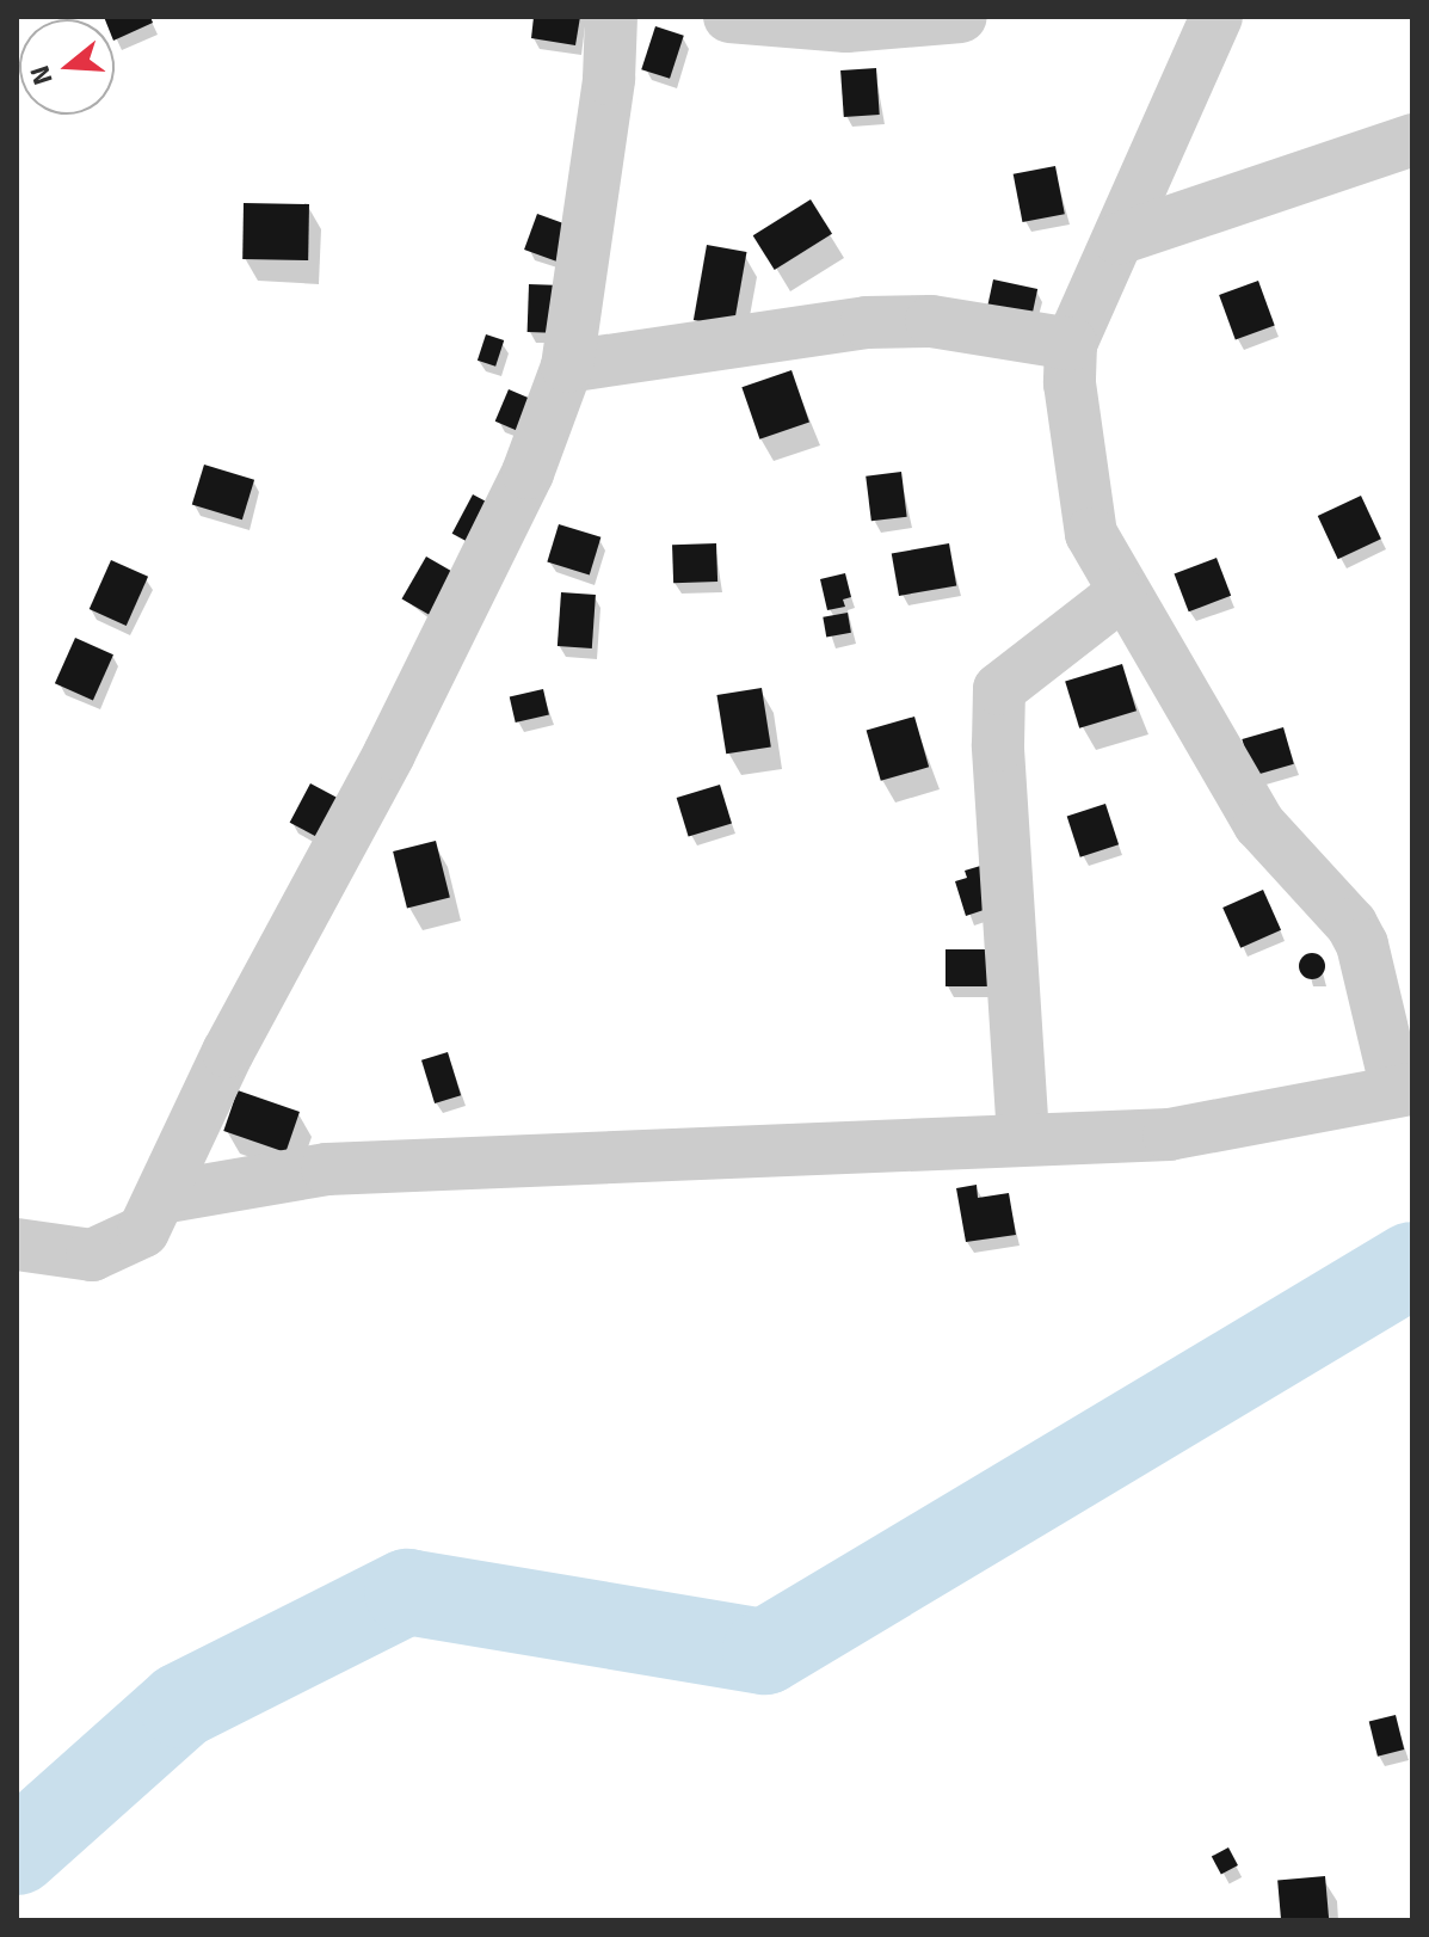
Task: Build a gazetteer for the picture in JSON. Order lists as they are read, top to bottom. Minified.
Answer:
{"north":"left"}
